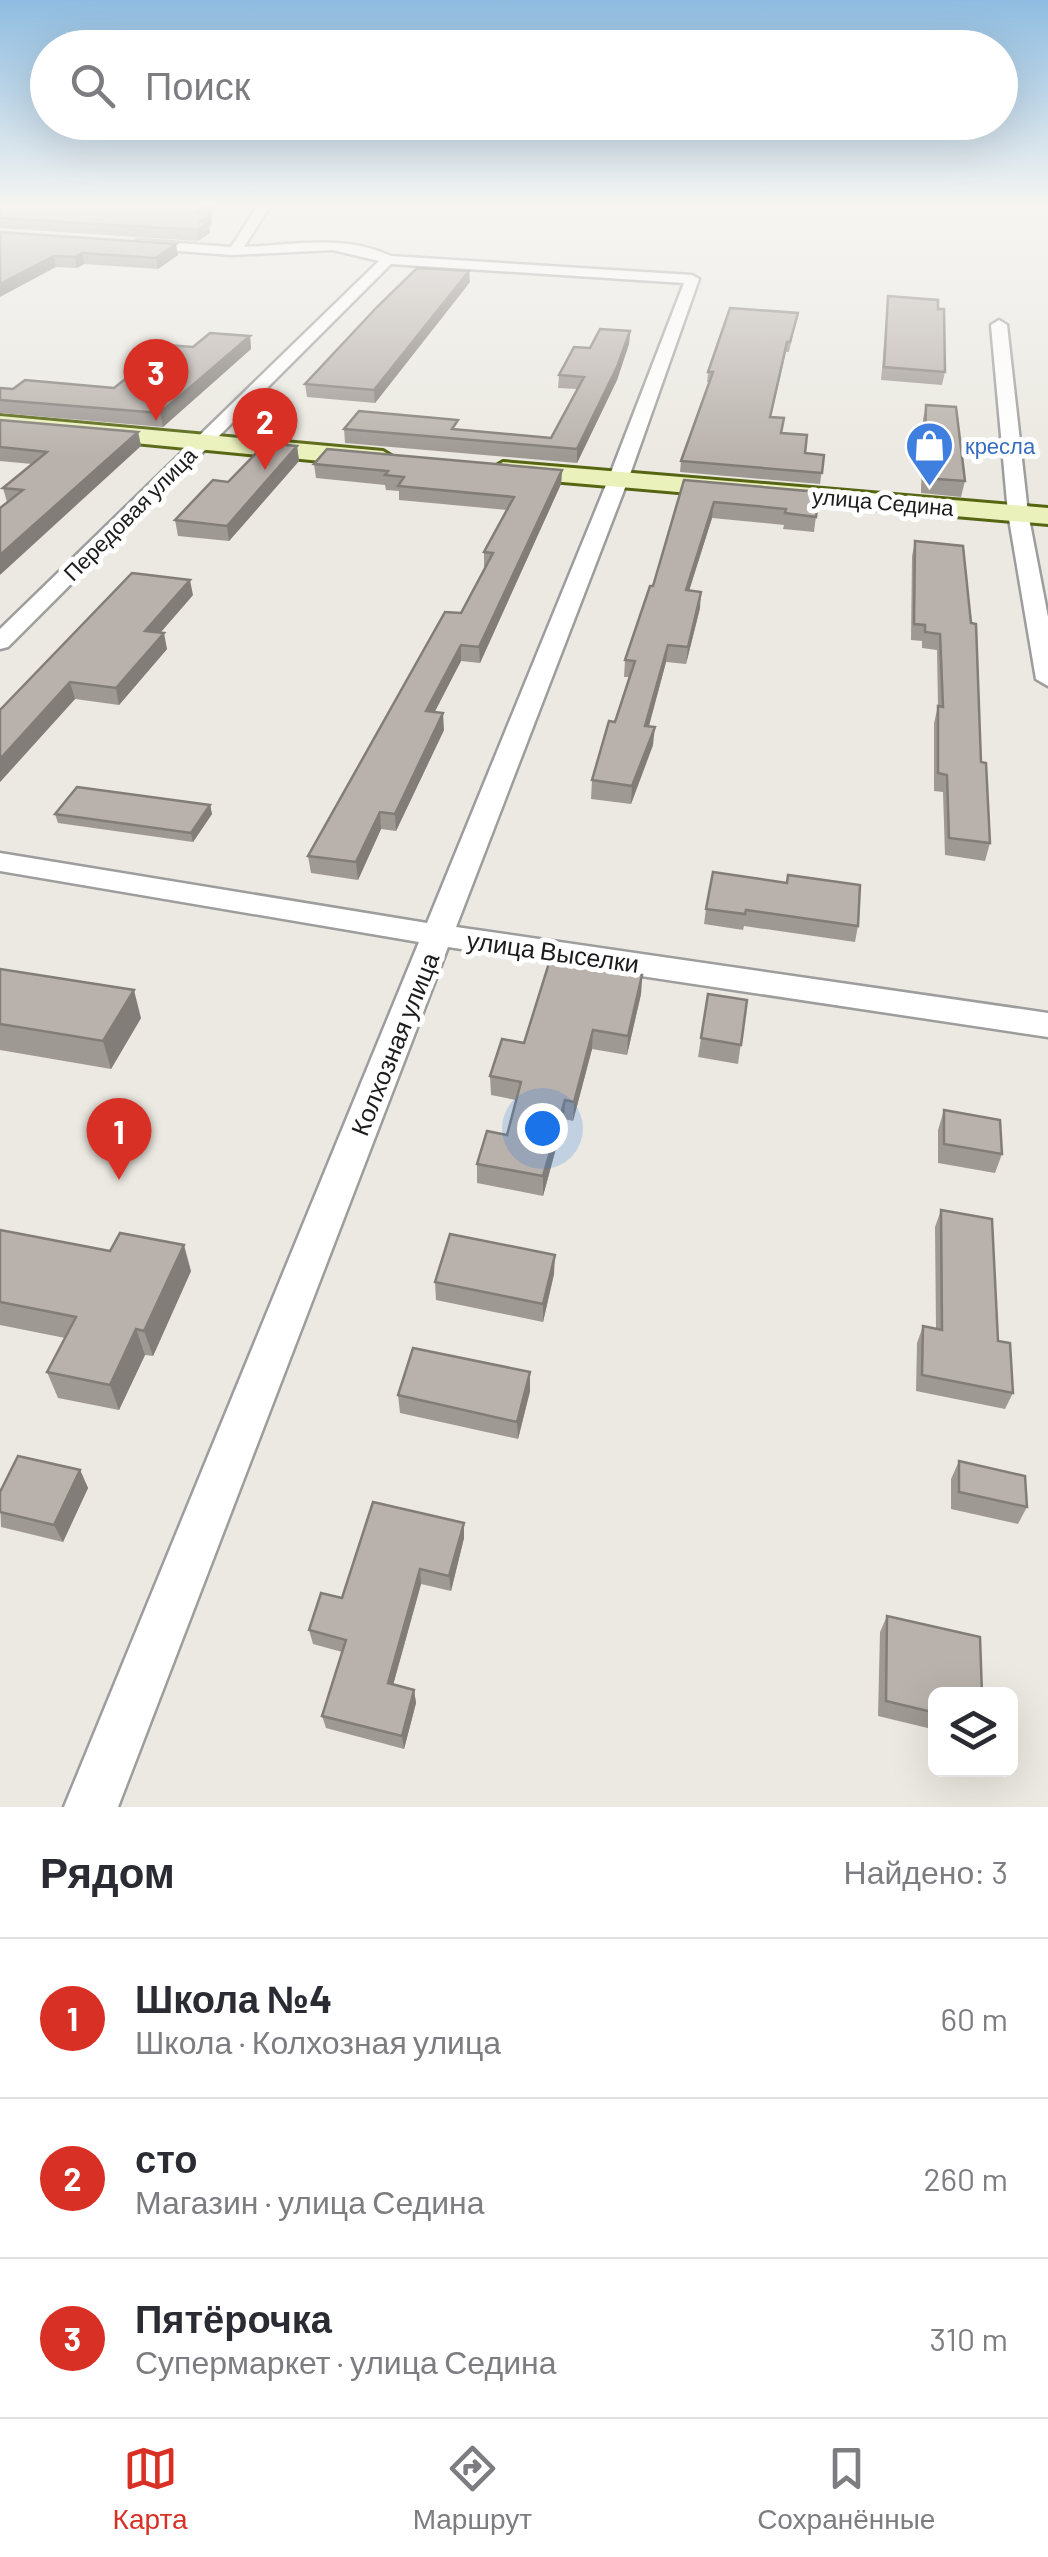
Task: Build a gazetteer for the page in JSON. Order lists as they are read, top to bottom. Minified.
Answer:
{"streets":{"main road":["улица Седина"],"street":["Передовая улица","улица Выселки","Колхозная улица"]},"crossings":[["улица Седина","Колхозная улица"],["улица Выселки","Колхозная улица"]],"places":{"shop":["кресла"]},"page":{"search":"Поиск","pins":["3","2","1"],"heading":["Рядом","Найдено: 3"],"list":[{"mark":"1","name":"Школа №4","note":"Школа · Колхозная улица","value":"60 m"},{"mark":"2","name":"сто","note":"Магазин · улица Седина","value":"260 m"},{"mark":"3","name":"Пятёрочка","note":"Супермаркет · улица Седина","value":"310 m"}],"nav":["Карта","Маршрут","Сохранённые"]}}
